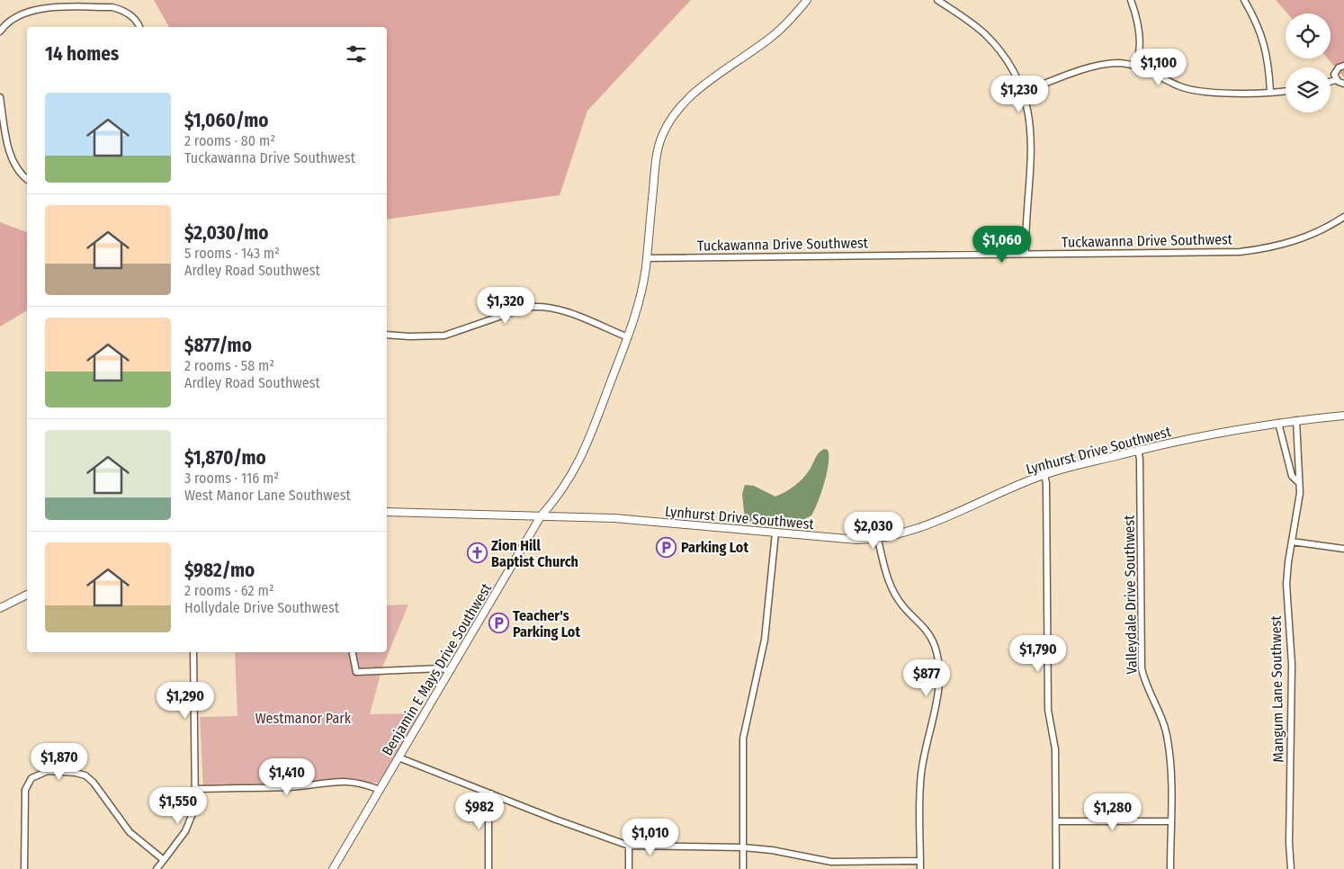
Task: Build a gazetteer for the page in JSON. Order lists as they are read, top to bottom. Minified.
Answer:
{"streets":{"street":["Tuckawanna Drive Southwest","Lynhurst Drive Southwest","Valleydale Drive Southwest","Benjamin E Mays Drive Southwest","Mangum Lane Southwest"]},"crossings":[["Tuckawanna Drive Southwest","Benjamin E Mays Drive Southwest"],["Lynhurst Drive Southwest","Valleydale Drive Southwest"],["Lynhurst Drive Southwest","Benjamin E Mays Drive Southwest"],["Lynhurst Drive Southwest","Mangum Lane Southwest"]],"parks":["Westmanor Park"],"places":{"parking":["Parking Lot","Teacher's Parking Lot"],"church":["Zion Hill Baptist Church"]},"page":{"heading":"14 homes","price":["$1,100","$1,230","$1,060","$1,320","$2,030","$1,790","$877","$1,290","$1,870","$1,410","$1,550","$982","$1,280","$1,010"],"list":[{"name":"$1,060/mo","note":"2 rooms · 80 m² · Tuckawanna Drive Southwest"},{"name":"$2,030/mo","note":"5 rooms · 143 m² · Ardley Road Southwest"},{"name":"$877/mo","note":"2 rooms · 58 m² · Ardley Road Southwest"},{"name":"$1,870/mo","note":"3 rooms · 116 m² · West Manor Lane Southwest"},{"name":"$982/mo","note":"2 rooms · 62 m² · Hollydale Drive Southwest"}]}}
